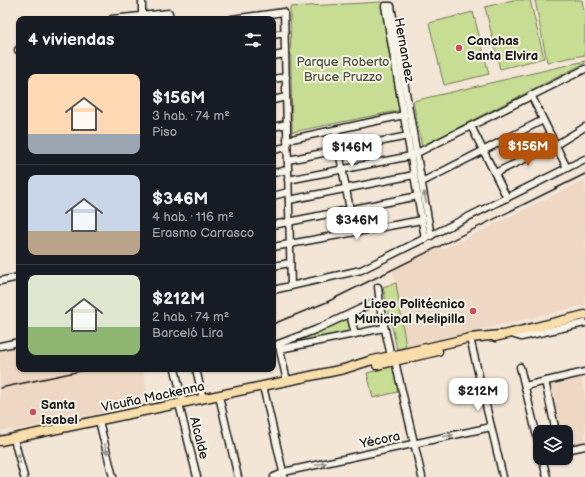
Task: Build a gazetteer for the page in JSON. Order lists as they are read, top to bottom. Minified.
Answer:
{"streets":{"main road":["Vicuña Mackenna"],"street":["Hernandez","Alcalde","Yécora"]},"crossings":[["Vicuña Mackenna","Alcalde"]],"one_way":["Yécora"],"parks":["Parque Roberto Bruce Pruzzo"],"places":["Canchas Santa Elvira","Liceo Politécnico Municipal Melipilla","Santa Isabel"],"page":{"heading":"4 viviendas","list":[{"name":"$156M","note":"3 hab. · 74 m² · Piso"},{"name":"$346M","note":"4 hab. · 116 m² · Erasmo Carrasco"},{"name":"$212M","note":"2 hab. · 74 m² · Barceló Lira"}],"price":["$156M","$146M","$346M","$212M"]}}
